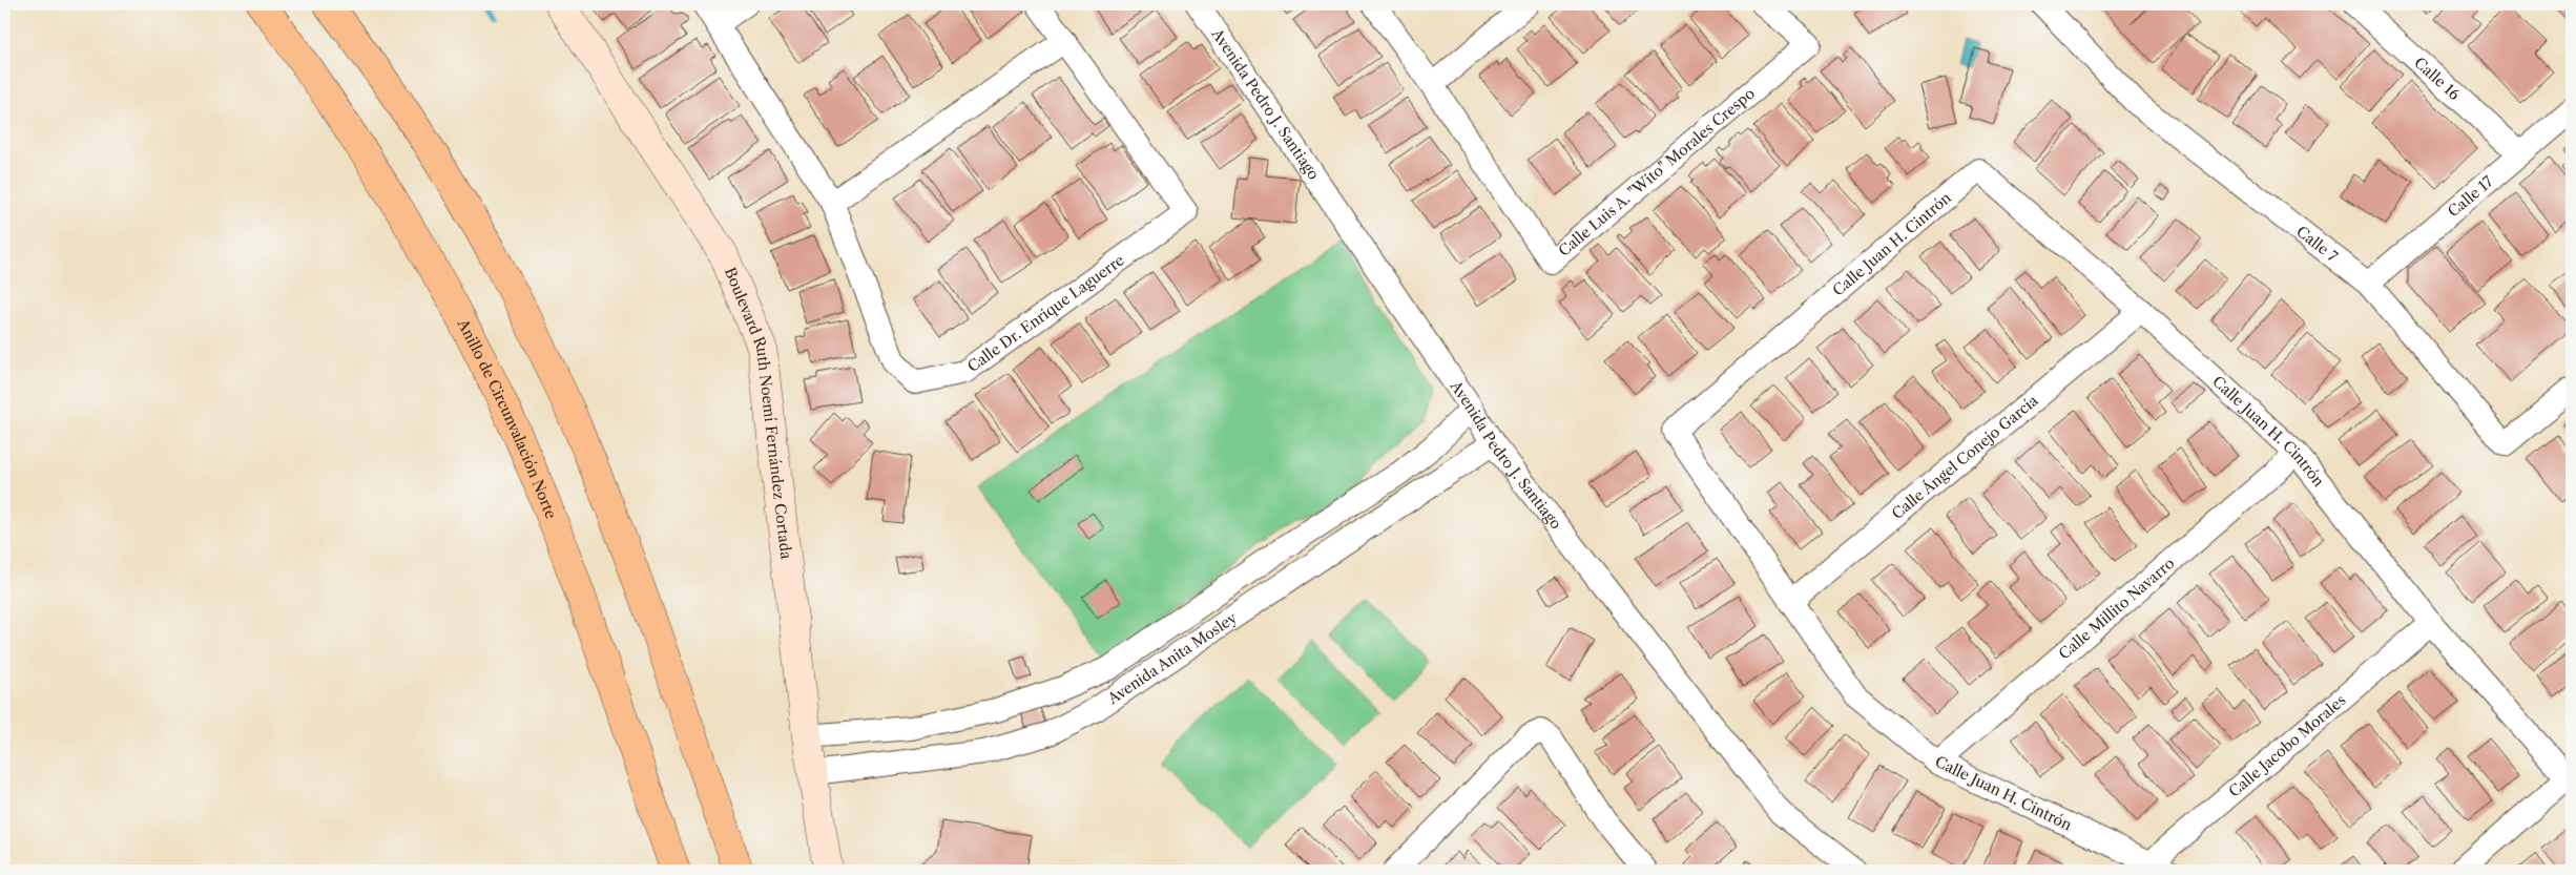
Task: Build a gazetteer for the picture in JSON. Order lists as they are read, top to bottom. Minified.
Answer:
{"streets":{"highway":["Anillo de Circunvalación Norte"],"street":["Calle 16","Avenida Pedro J. Santiago","Calle Luis A. \"Wito\" Morales Crespo","Calle 17","Calle Juan H. Cintrón","Calle 7","Calle Dr. Enrique Laguerre","Boulevard Ruth Noemí Fernández Cortada","Calle Ángel Conejo García","Calle Millito Navarro","Avenida Anita Mosley","Calle Jacobo Morales"]},"crossings":[["Calle 16","Calle 17"],["Avenida Pedro J. Santiago","Avenida Anita Mosley"],["Calle 17","Calle 7"],["Calle Juan H. Cintrón","Calle Ángel Conejo García"],["Calle Juan H. Cintrón","Calle Millito Navarro"],["Calle Juan H. Cintrón","Calle Jacobo Morales"],["Boulevard Ruth Noemí Fernández Cortada","Avenida Anita Mosley"]]}
